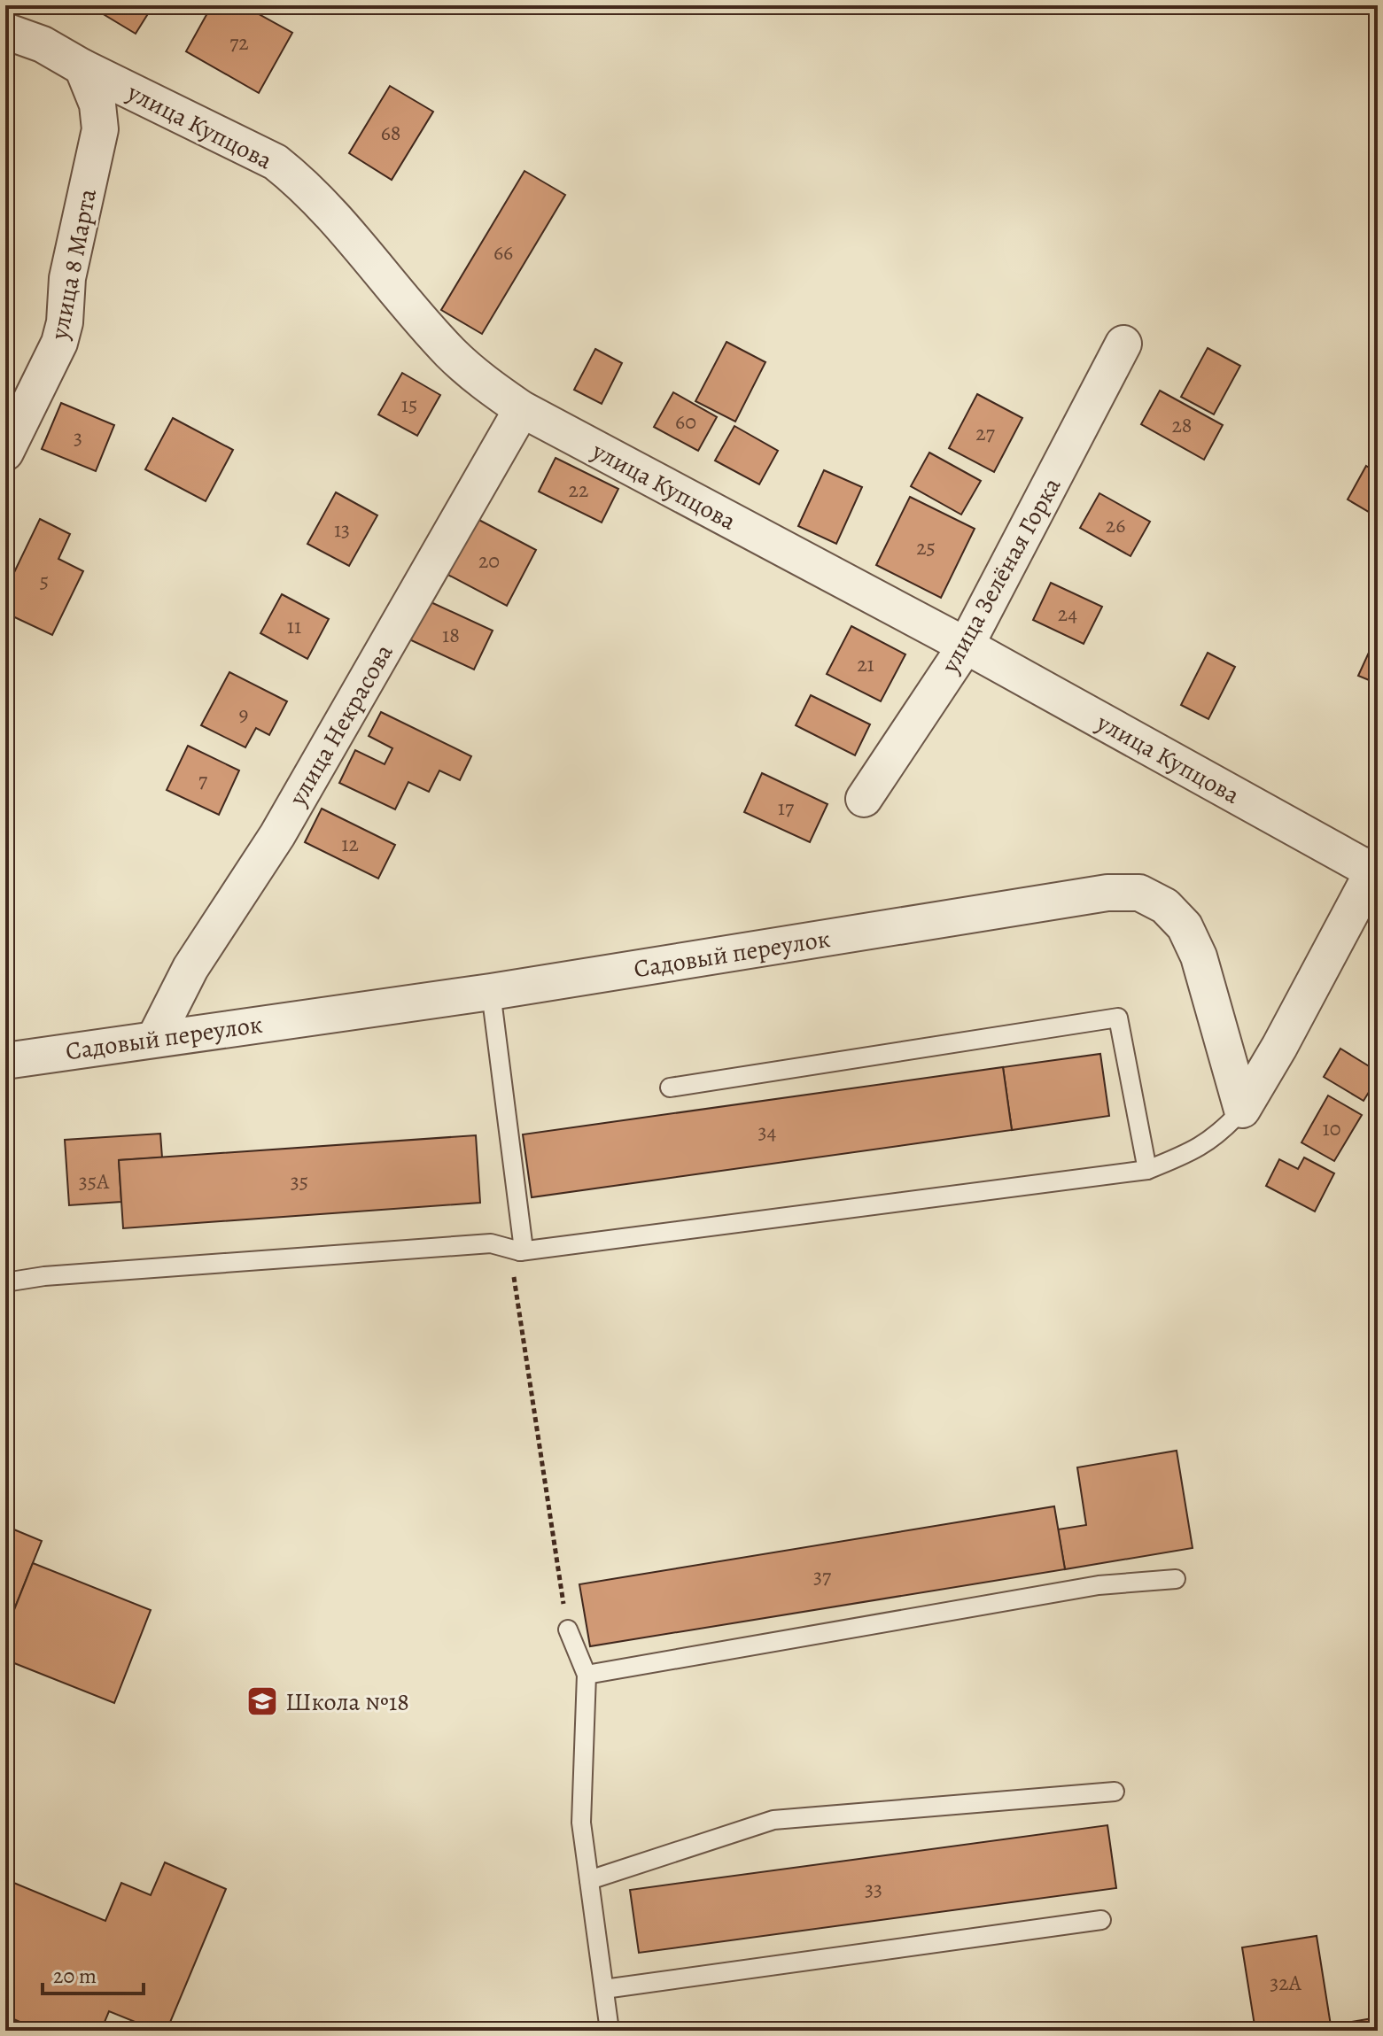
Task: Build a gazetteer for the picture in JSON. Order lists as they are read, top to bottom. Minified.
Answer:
{"streets":{"street":["улица Купцова","улица 8 Марта","улица Зелёная Горка","улица Некрасова","Садовый переулок"]},"crossings":[["улица Купцова","улица 8 Марта"],["улица Купцова","улица Зелёная Горка"],["улица Купцова","улица Некрасова"],["улица Некрасова","Садовый переулок"]],"places":{"school or university":["Школа №18"]},"house_numbers":["72","68","66","15","60","28","27","3","22","26","13","25","20","5","24","11","18","21","9","7","17","12","10","34","35А","35","37","33","32А"],"scale_bar":"20 m"}
